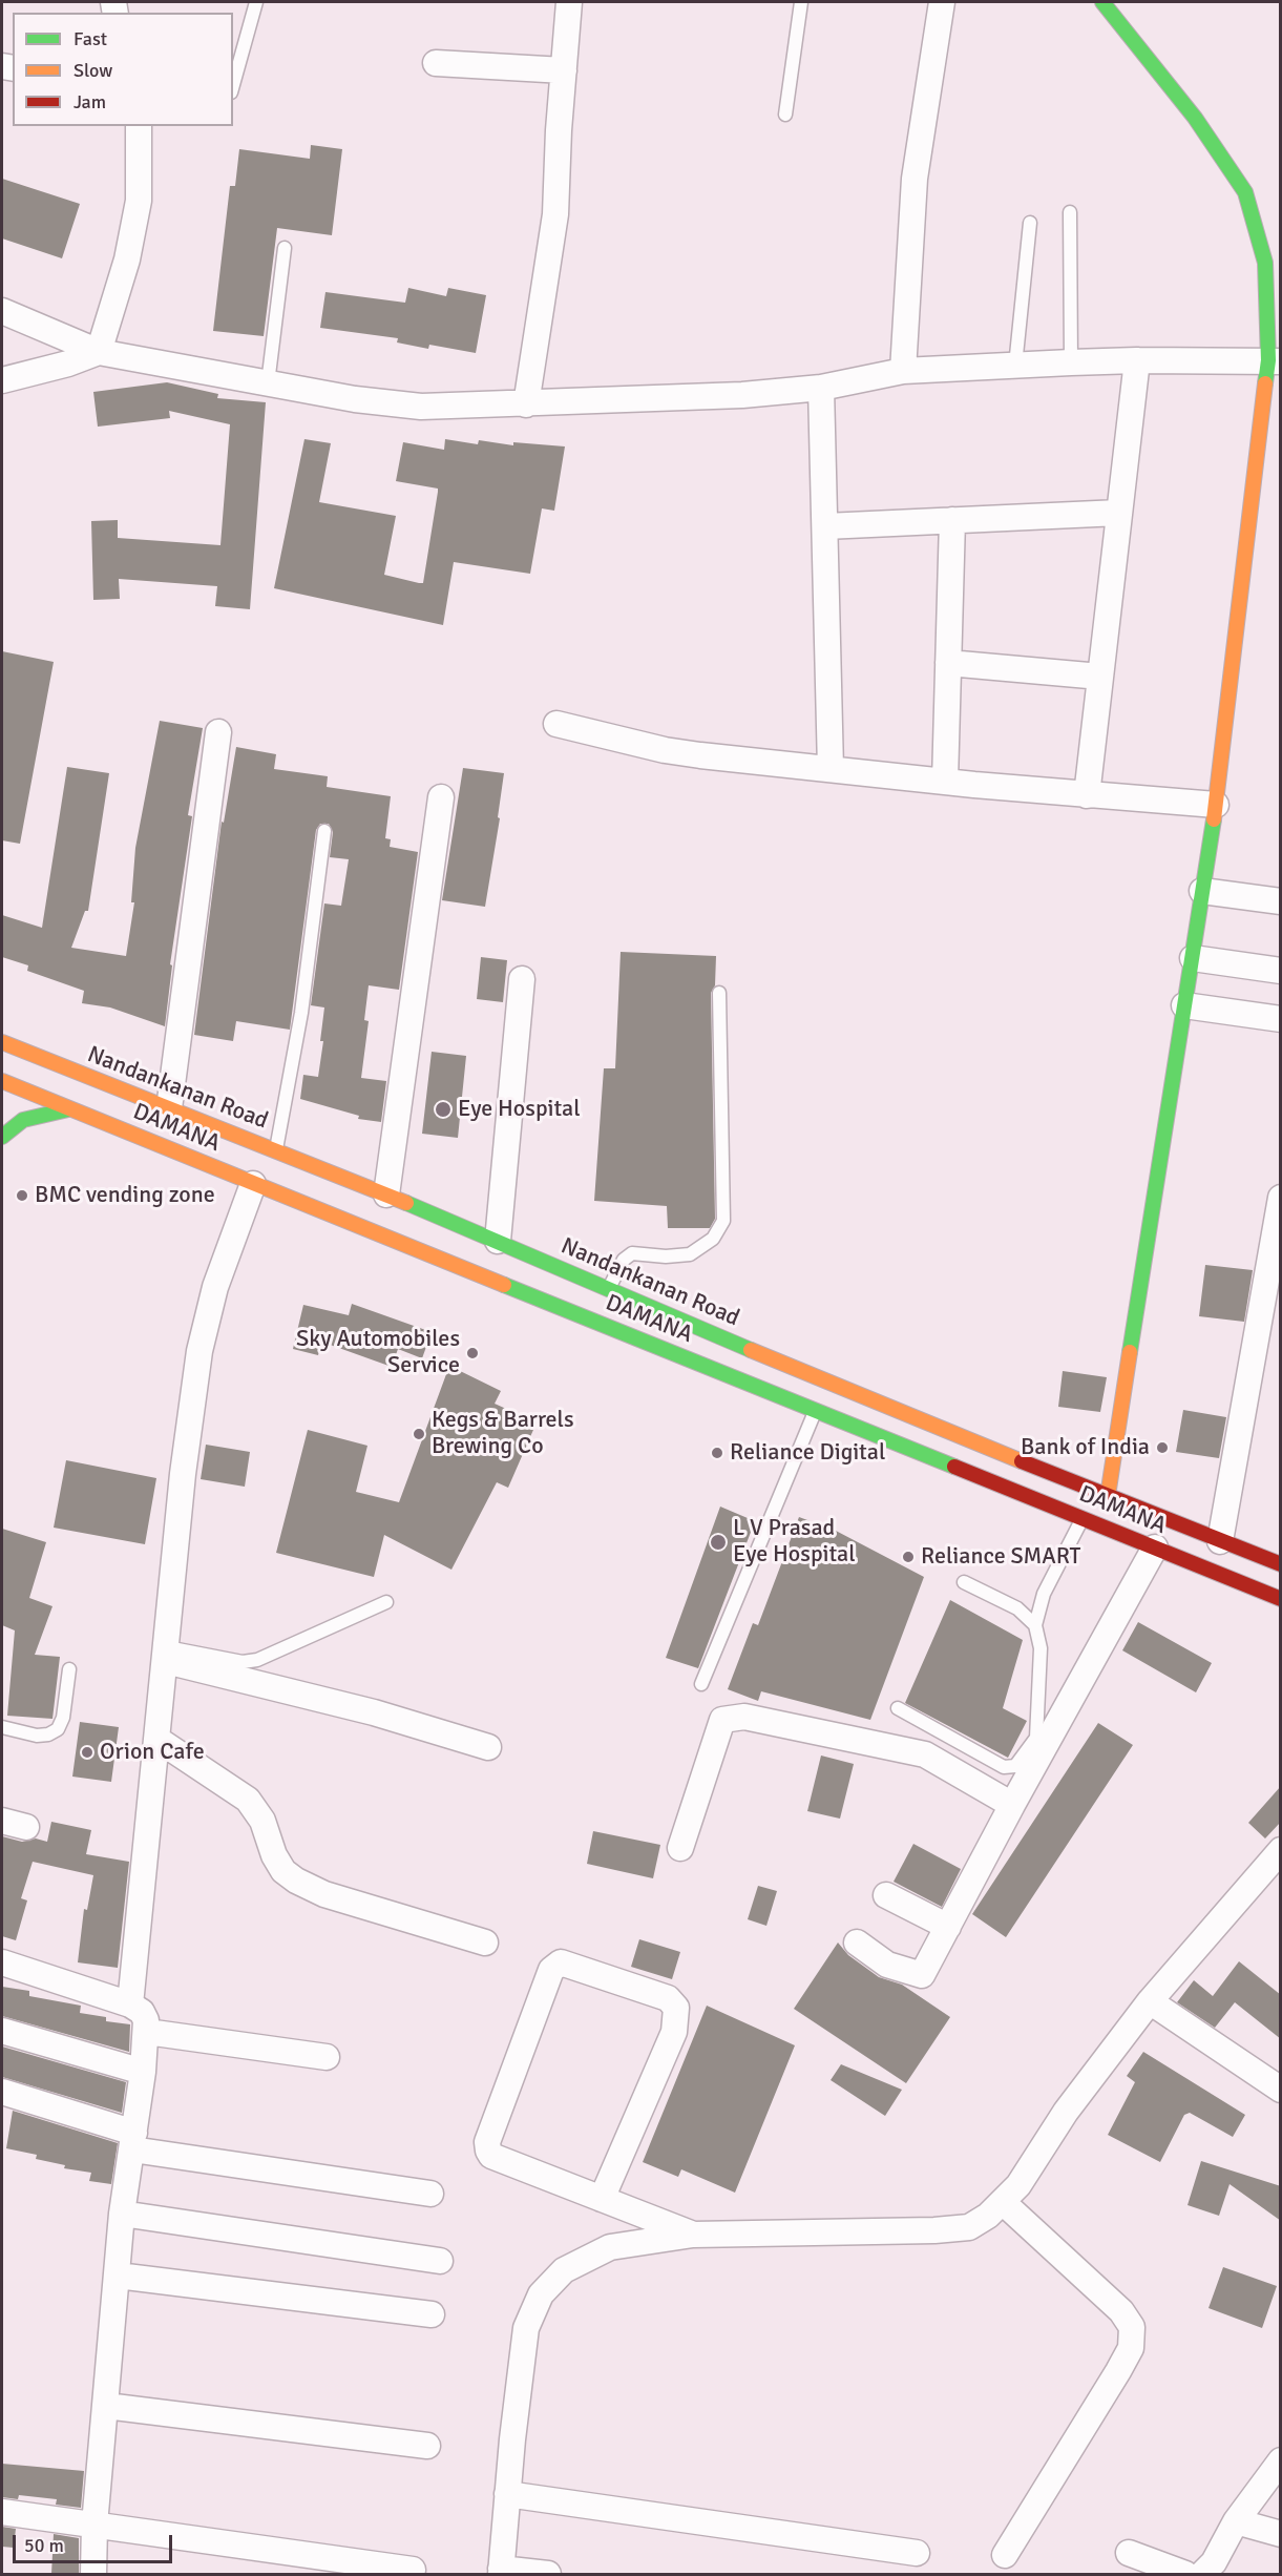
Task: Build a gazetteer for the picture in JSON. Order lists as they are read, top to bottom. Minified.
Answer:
{"streets":{"main road":["Nandankanan Road","DAMANA"]},"crossings":[["Nandankanan Road","DAMANA"]],"places":["Eye Hospital","BMC vending zone","Sky Automobiles Service","Kegs & Barrels Brewing Co","Bank of India","Reliance Digital","L V Prasad Eye Hospital","Reliance SMART","Orion Cafe"],"legend":["Fast","Slow","Jam"],"scale_bar":"50 m"}
